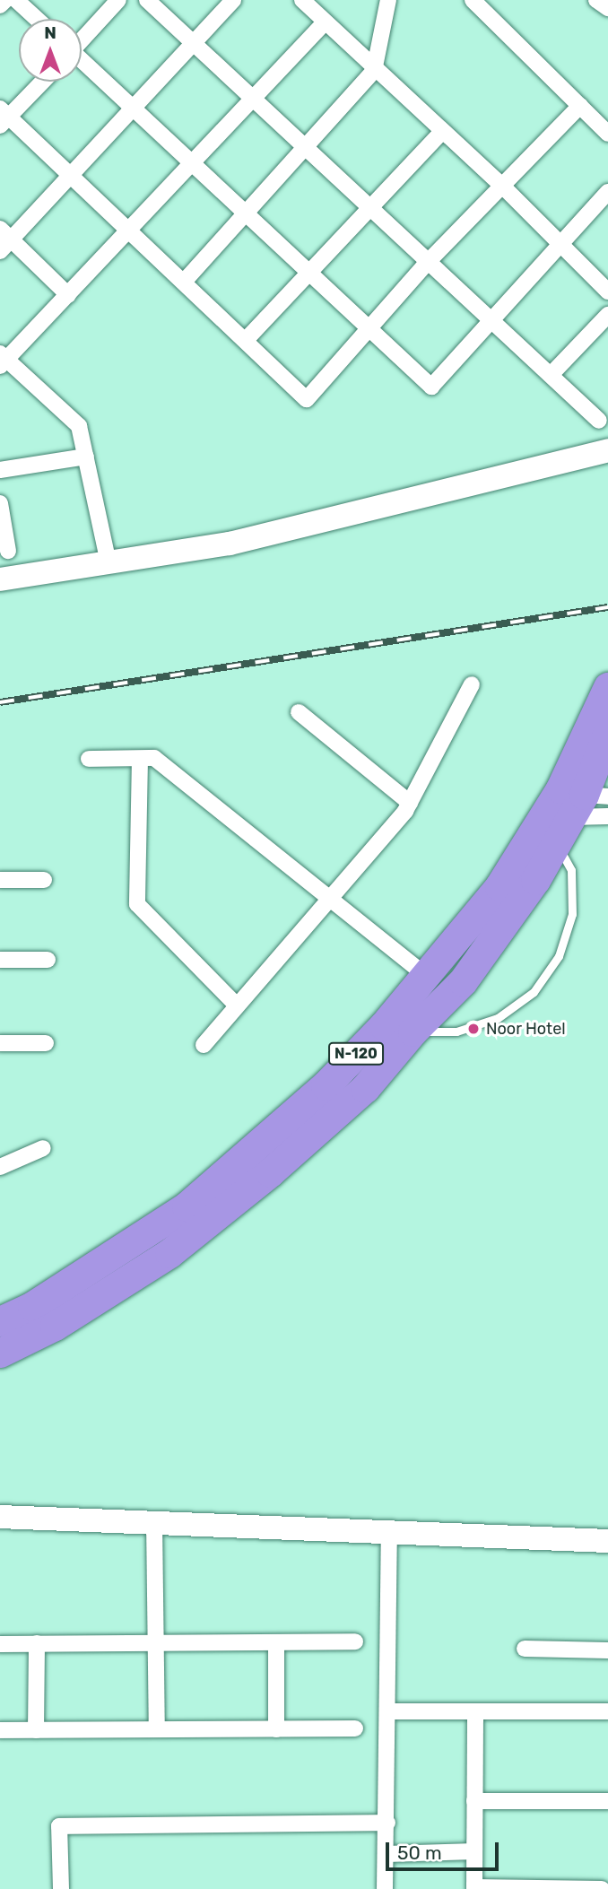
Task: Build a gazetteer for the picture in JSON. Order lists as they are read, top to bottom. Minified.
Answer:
{"streets":{"highway":["N-120"]},"places":["Noor Hotel"],"scale_bar":"50 m","north":"top"}
